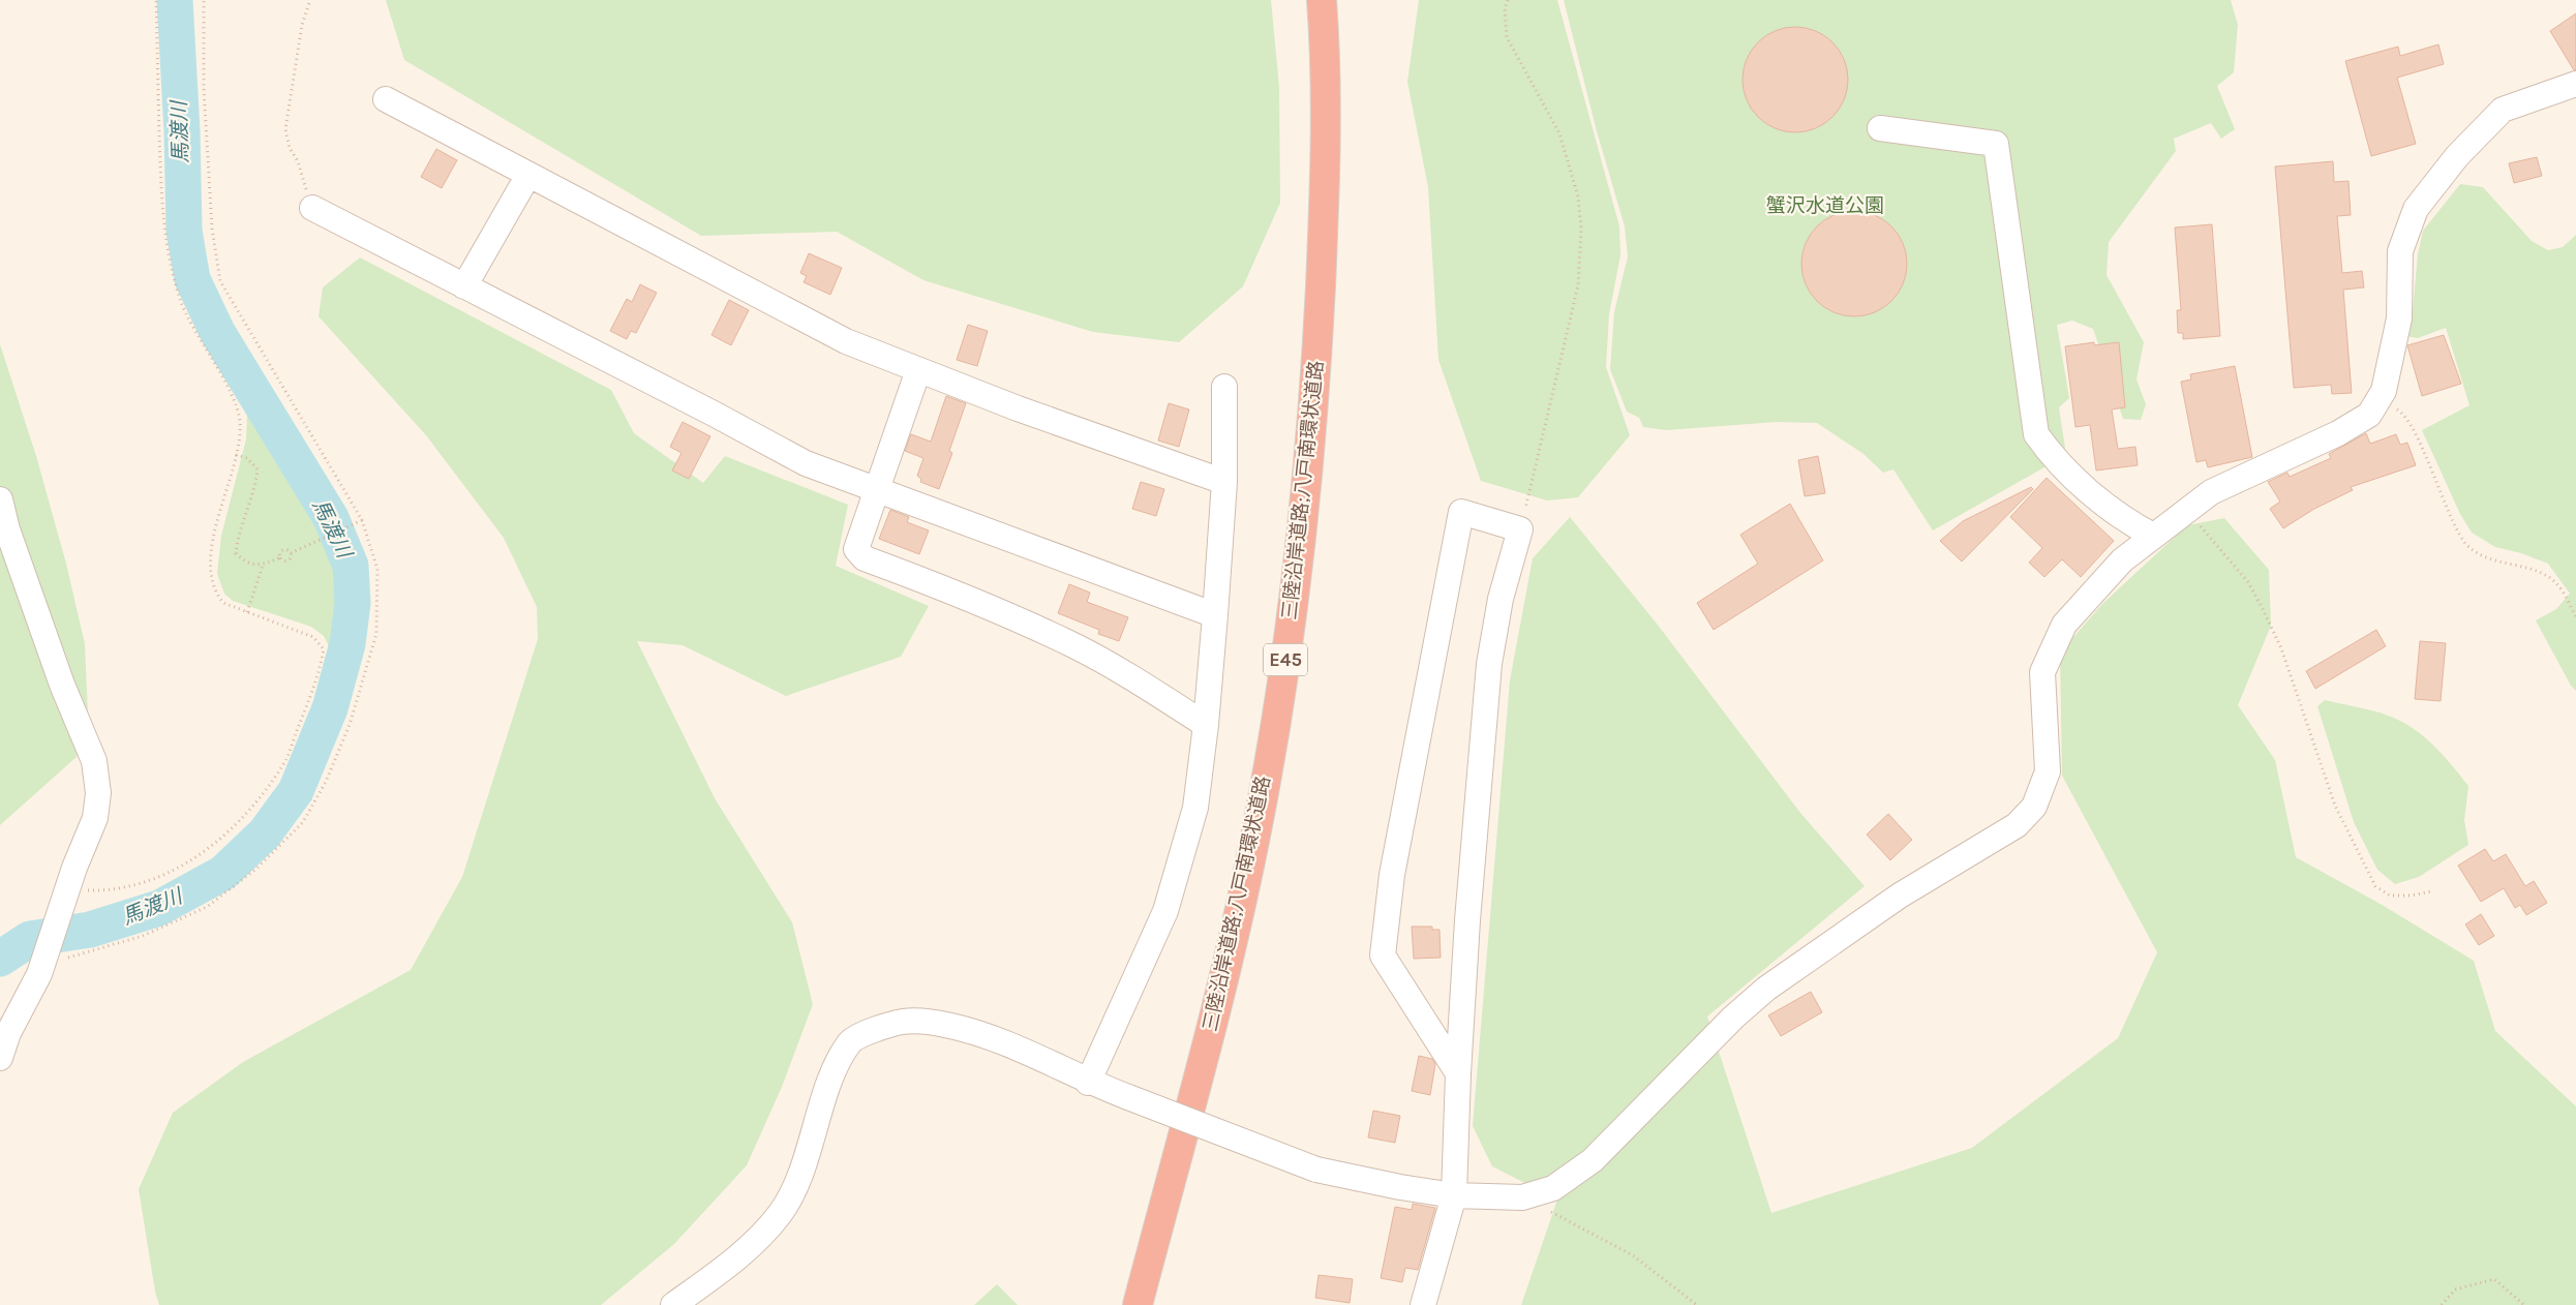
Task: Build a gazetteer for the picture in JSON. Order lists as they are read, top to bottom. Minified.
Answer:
{"streets":{"highway":["三陸沿岸道路;八戸南環状道路","E45"]},"water":["馬渡川"],"parks":["蟹沢水道公園"]}
